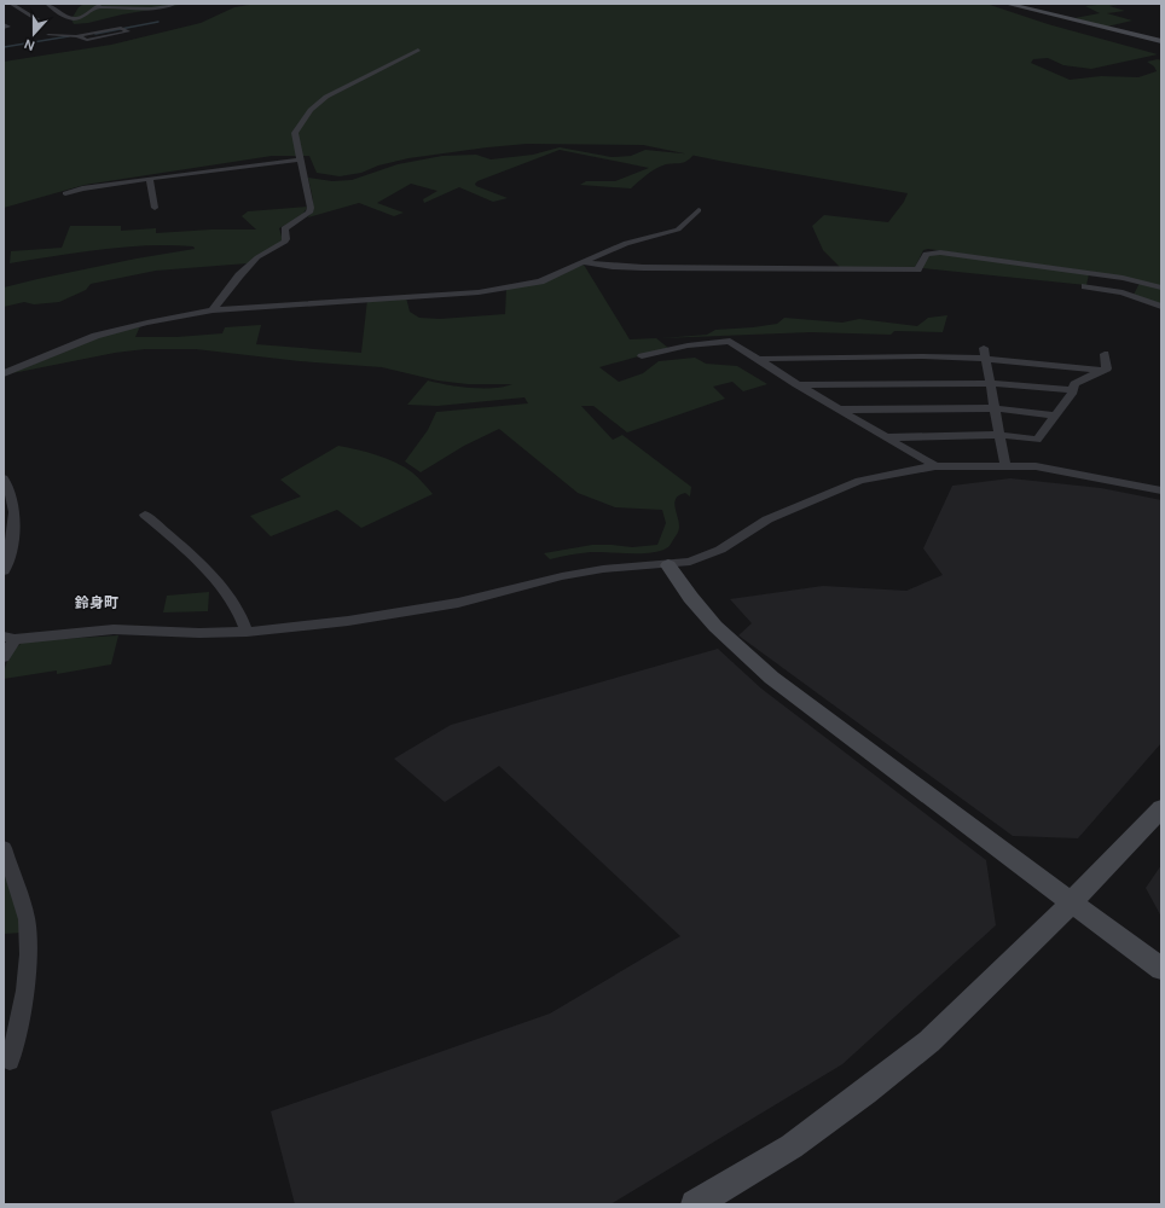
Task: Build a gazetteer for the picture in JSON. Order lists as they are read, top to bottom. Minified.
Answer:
{"districts":["鈴身町"],"north":"bottom"}
